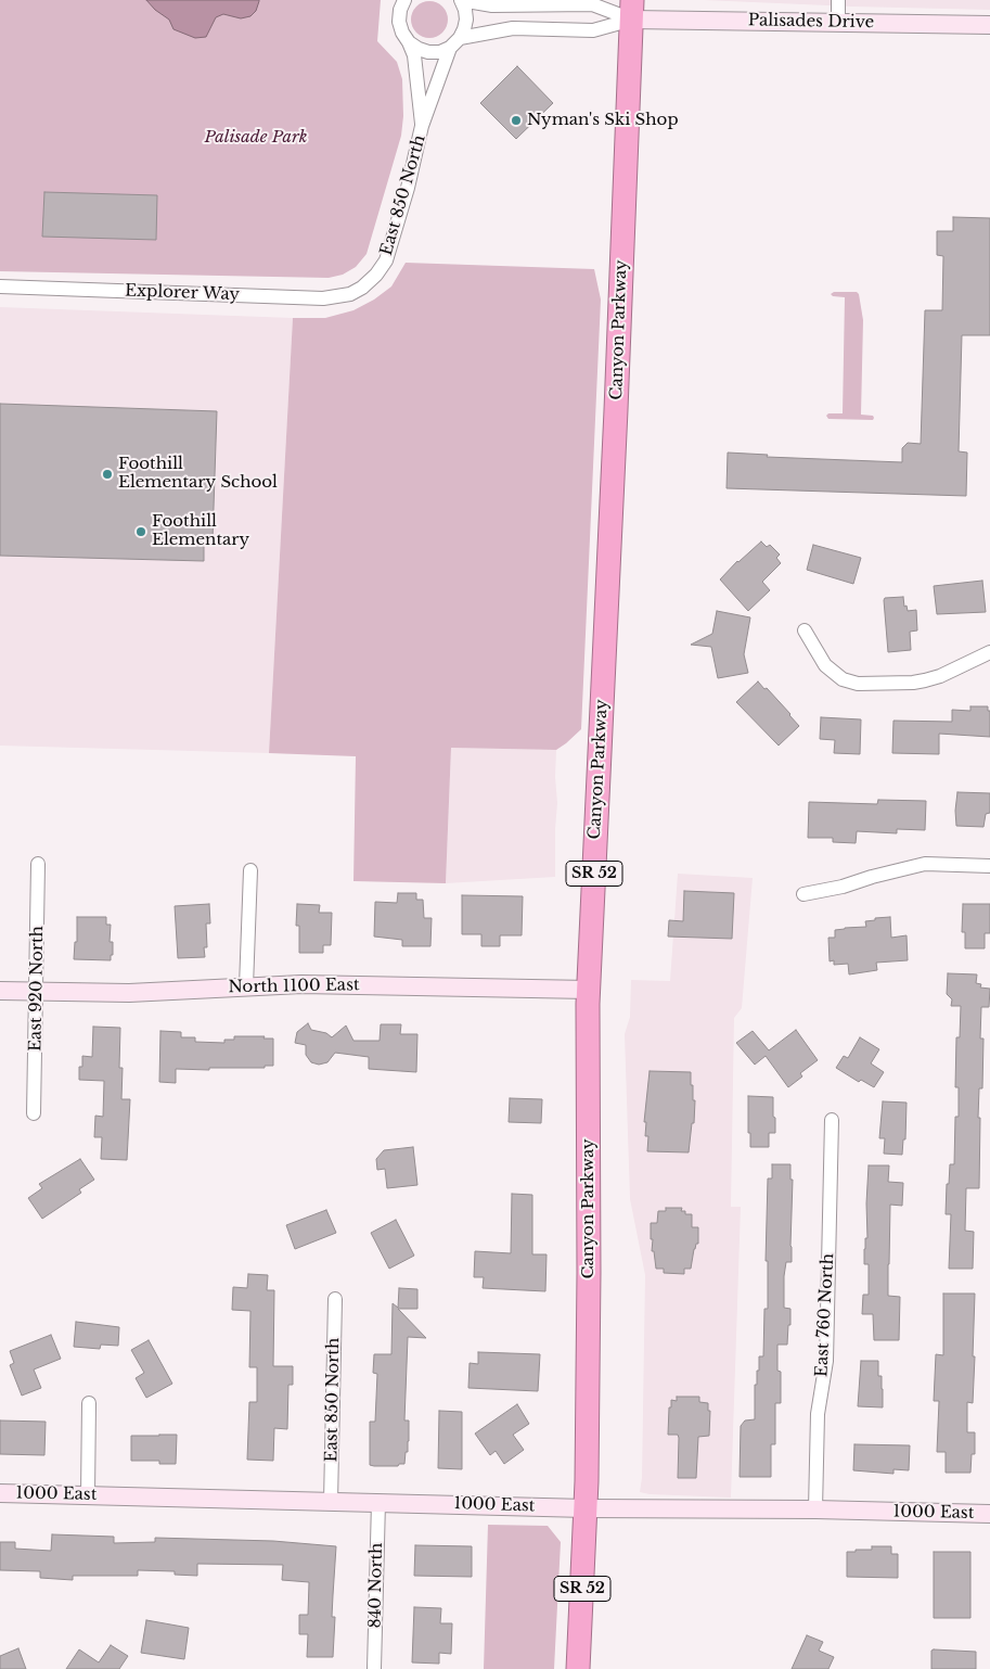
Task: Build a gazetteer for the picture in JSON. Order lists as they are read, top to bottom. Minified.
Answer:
{"streets":{"highway":["Canyon Parkway","SR 52"],"street":["Palisades Drive","East 850 North","Explorer Way","North 1100 East","East 920 North","East 760 North","1000 East","840 North"]},"crossings":[["Palisades Drive","East 850 North"],["Palisades Drive","Canyon Parkway"],["East 850 North","Explorer Way"],["East 850 North","1000 East"],["Canyon Parkway","North 1100 East"],["Canyon Parkway","1000 East"],["North 1100 East","East 920 North"],["East 760 North","1000 East"],["1000 East","840 North"]],"parks":["Palisade Park"],"places":["Nyman's Ski Shop","Foothill Elementary School","Foothill Elementary"]}
